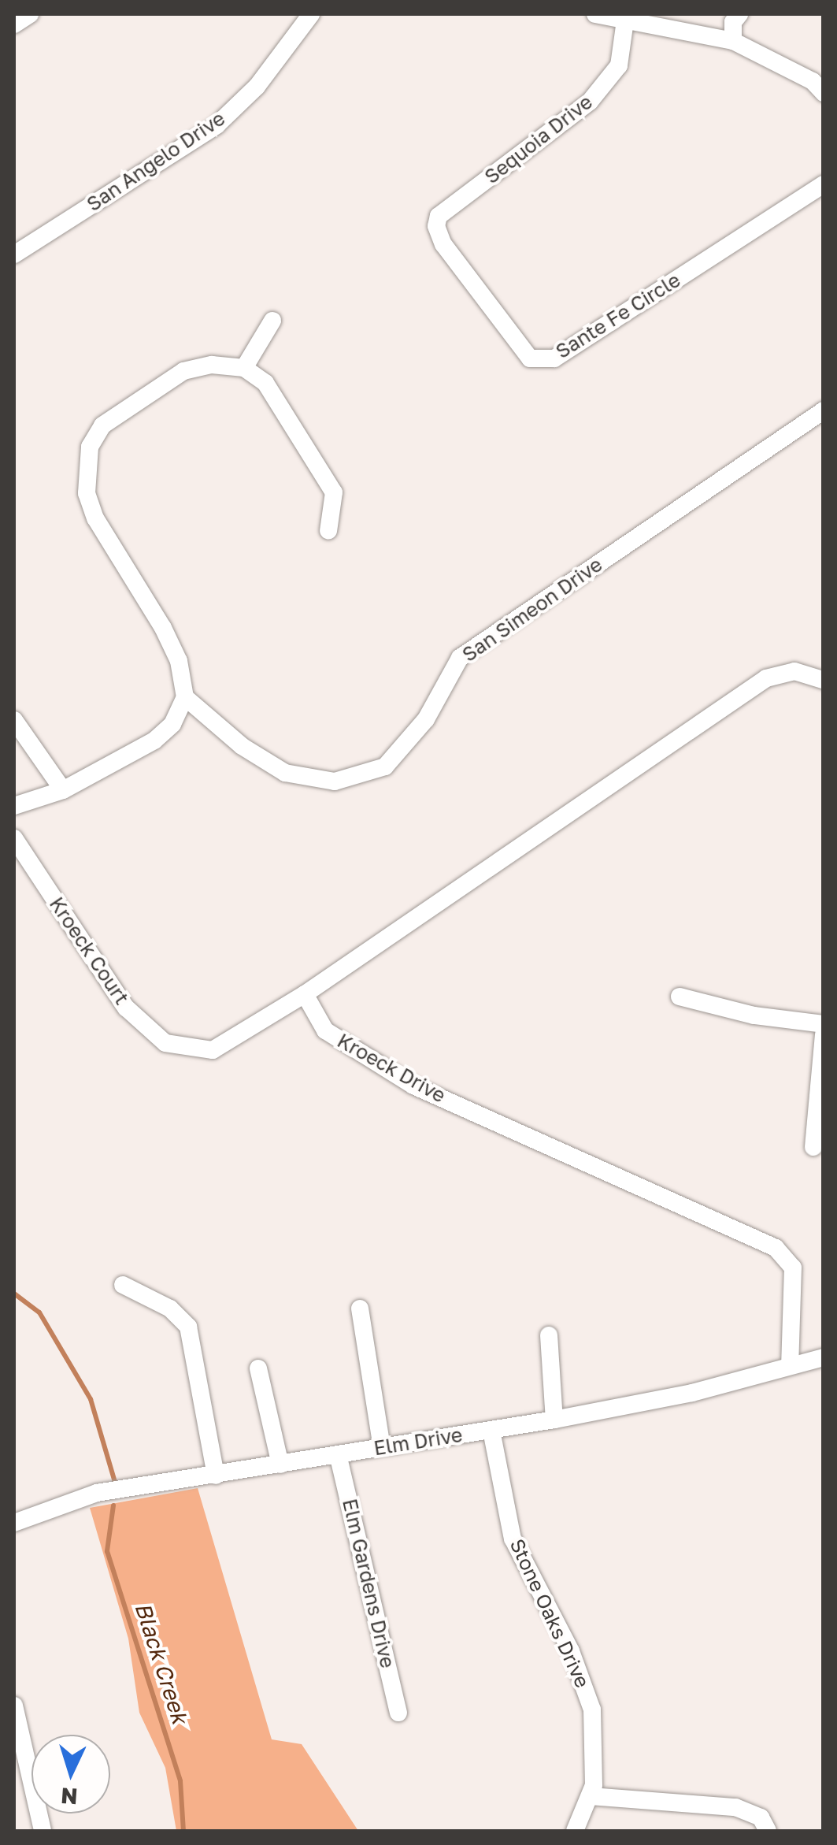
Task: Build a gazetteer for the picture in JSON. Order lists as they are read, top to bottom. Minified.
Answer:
{"streets":{"street":["Sequoia Drive","San Angelo Drive","Sante Fe Circle","San Simeon Drive","Kroeck Court","Kroeck Drive","Elm Drive","Elm Gardens Drive","Stone Oaks Drive"]},"crossings":[["Sequoia Drive","Sante Fe Circle"],["Kroeck Court","Kroeck Drive"],["Kroeck Drive","Elm Drive"],["Elm Drive","Elm Gardens Drive"],["Elm Drive","Stone Oaks Drive"]],"water":["Black Creek"],"north":"bottom"}
